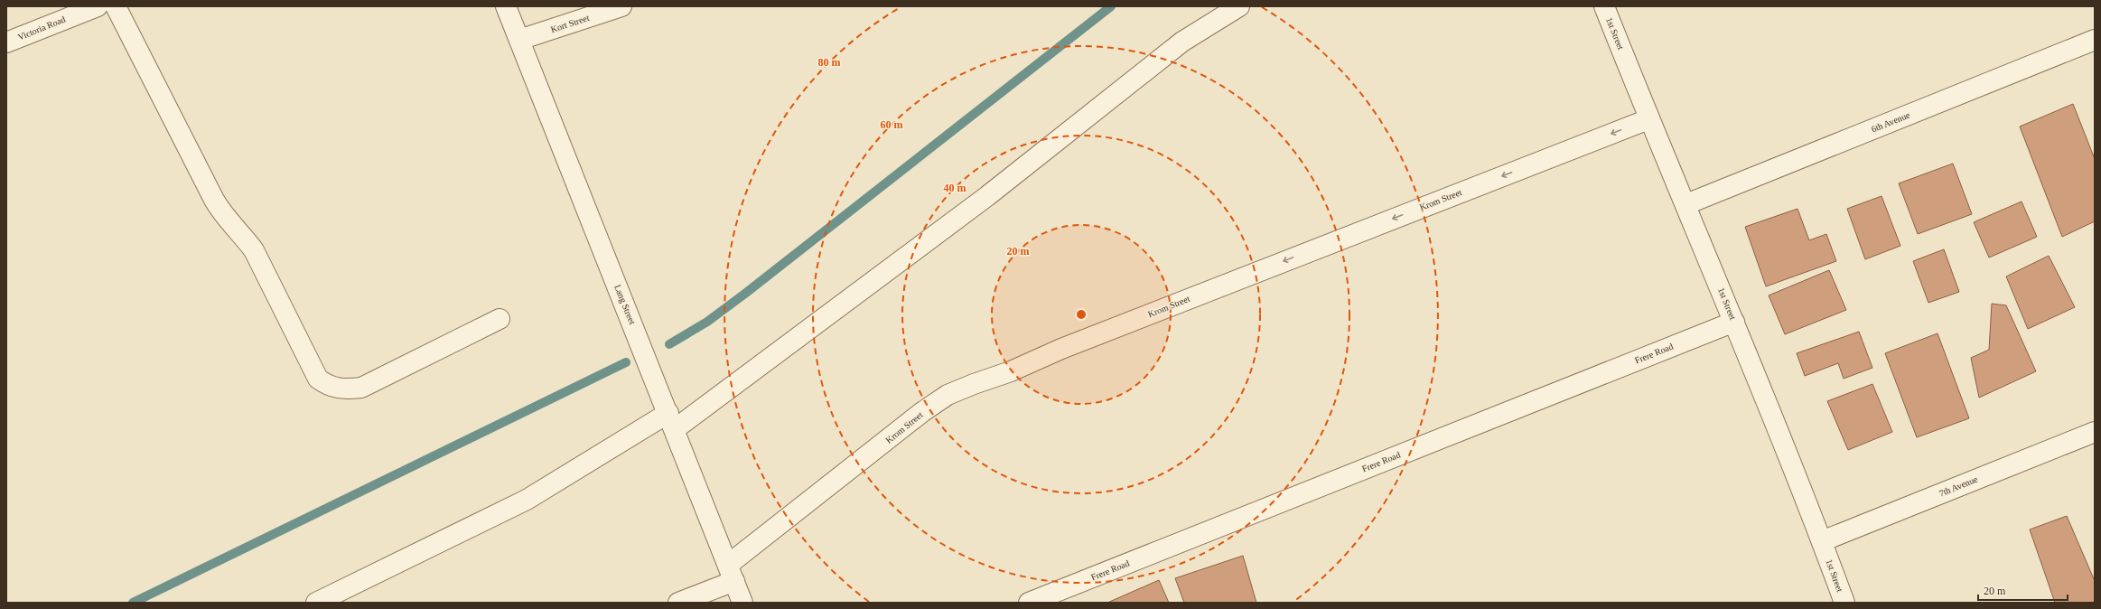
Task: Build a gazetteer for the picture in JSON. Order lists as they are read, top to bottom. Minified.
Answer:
{"streets":{"street":["Kort Street","Victoria Road","1st Street","6th Avenue","Krom Street","Lang Street","Frere Road","7th Avenue"]},"crossings":[["Kort Street","Lang Street"],["1st Street","6th Avenue"],["1st Street","Krom Street"],["1st Street","Frere Road"],["1st Street","7th Avenue"],["Krom Street","Lang Street"]],"scale_bar":"20 m","rings":["80 m","60 m","40 m","20 m"]}
